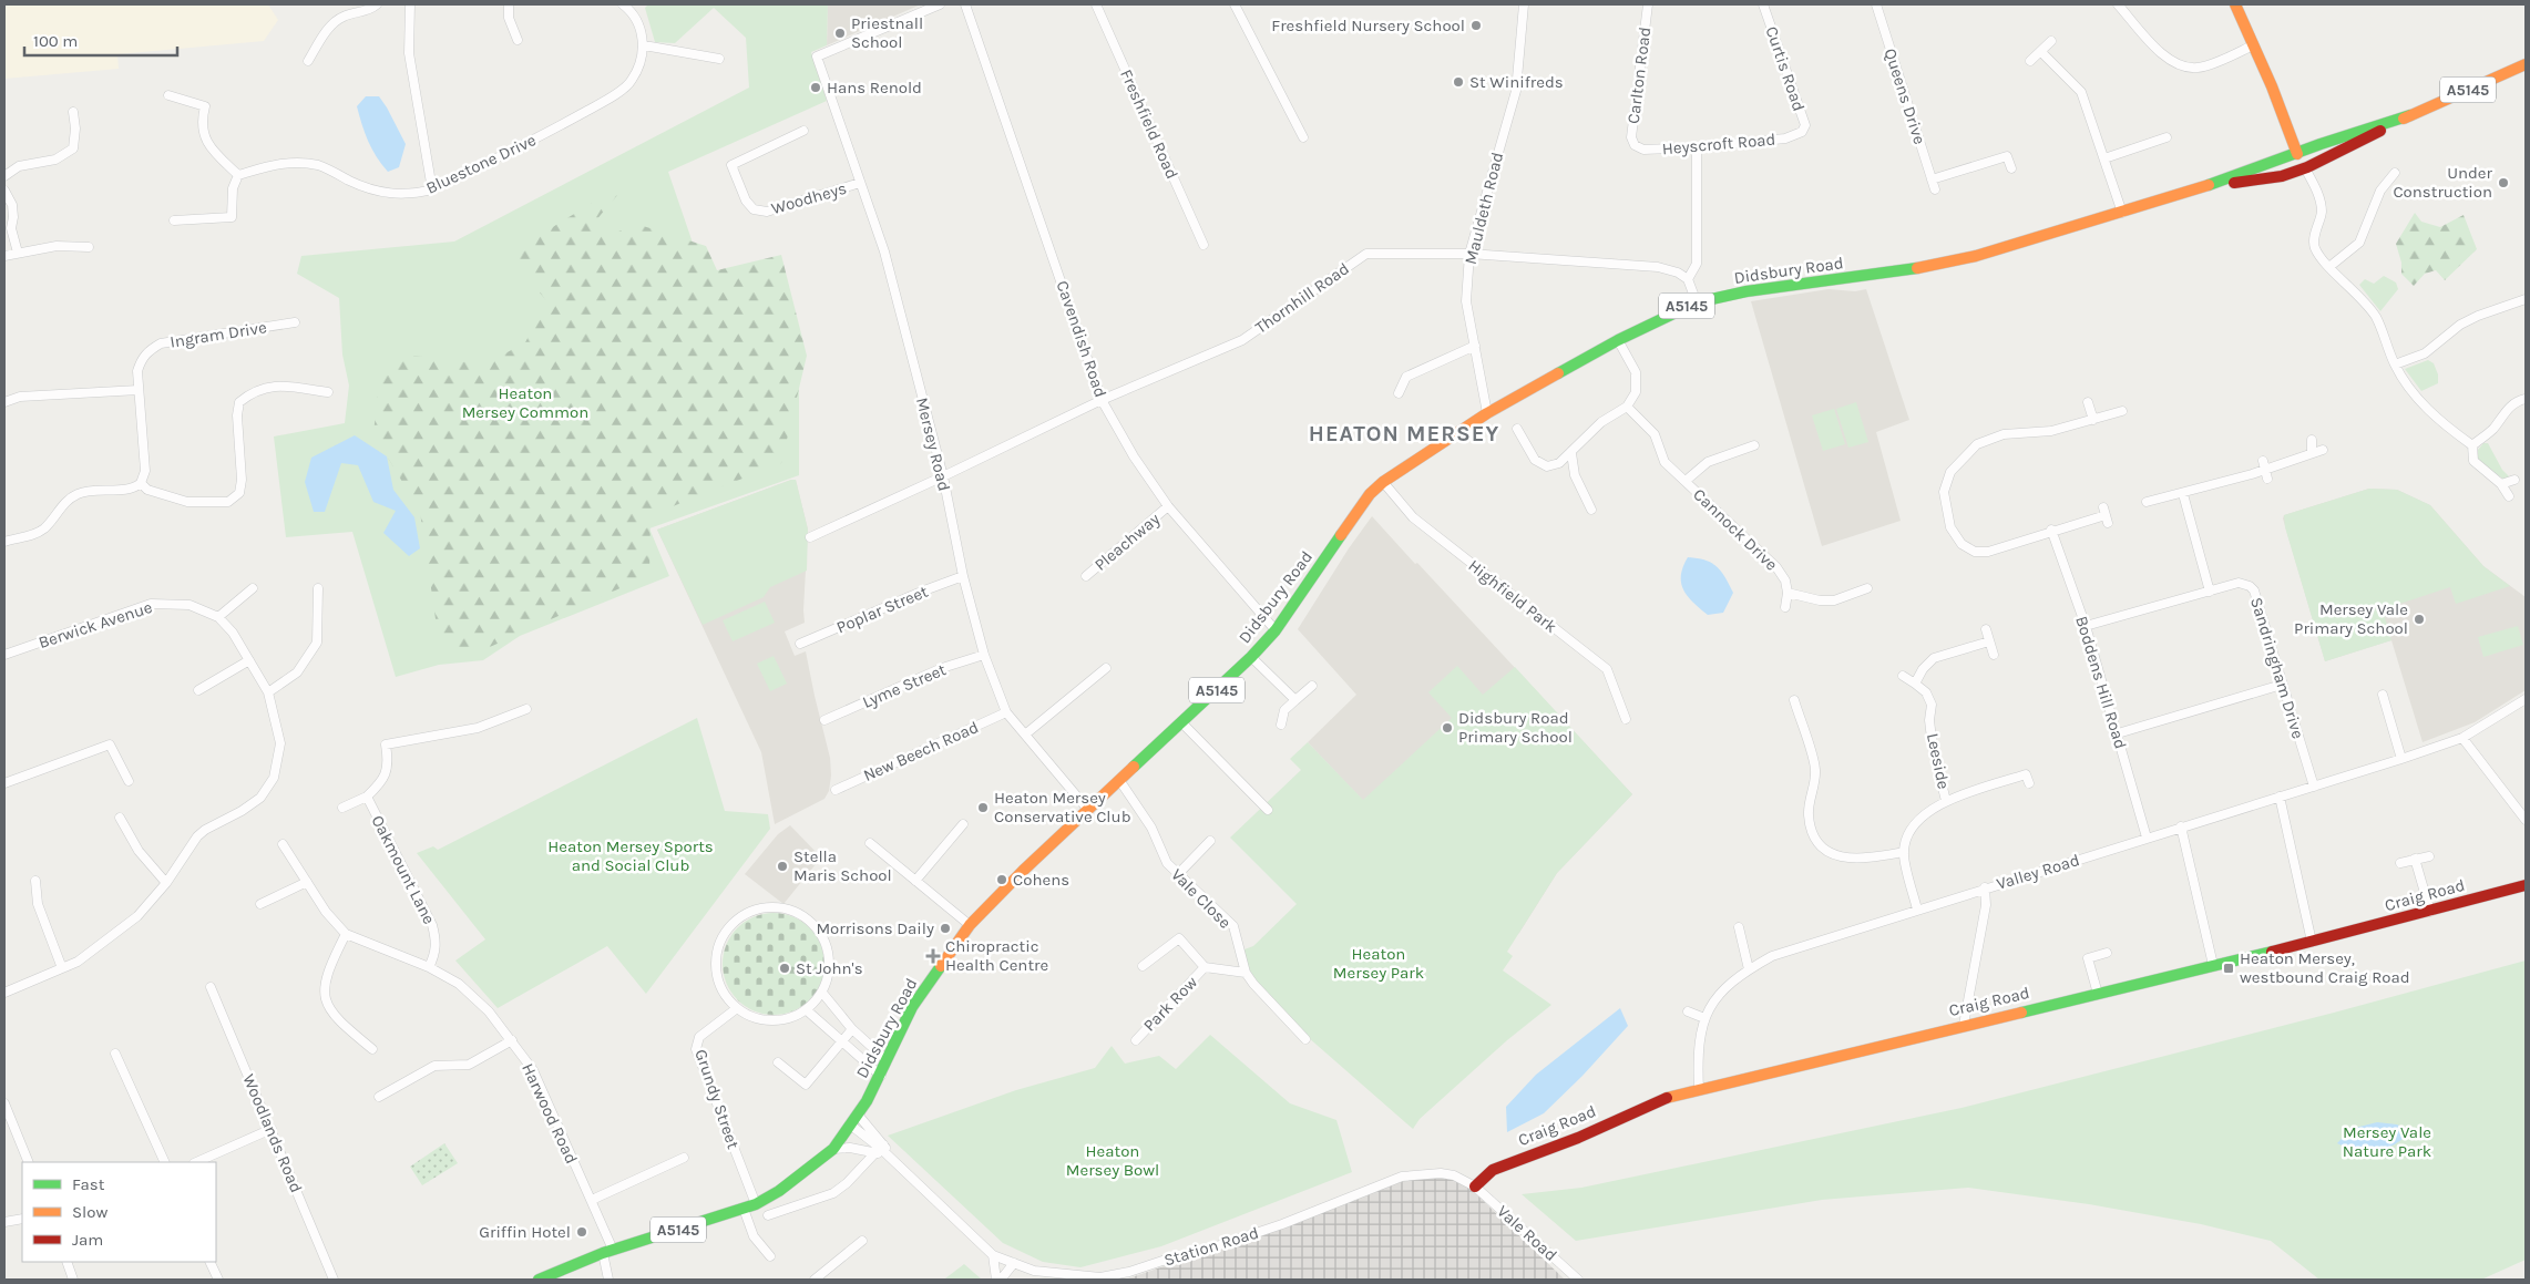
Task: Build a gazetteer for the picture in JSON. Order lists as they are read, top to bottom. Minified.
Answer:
{"streets":{"main road":["A5145","Didsbury Road","Craig Road"],"street":["Curtis Road","Carlton Road","Queens Drive","Freshfield Road","Heyscroft Road","Bluestone Drive","Woodheys","Mauldeth Road","Thornhill Road","Ingram Drive","Cavendish Road","Mersey Road","Cannock Drive","Pleachway","Highfield Park","Poplar Street","Berwick Avenue","Sandringham Drive","Boddens Hill Road","Lyme Street","New Beech Road","Leeside","Oakmount Lane","Valley Road","Vale Close","Park Row","Grundy Street","Harwood Road","Woodlands Road","Vale Road","Station Road"]},"crossings":[["Curtis Road","Heyscroft Road"],["Carlton Road","Heyscroft Road"],["Woodheys","Mersey Road"],["Mauldeth Road","Didsbury Road"],["Mauldeth Road","Thornhill Road"],["Didsbury Road","Cavendish Road"],["Didsbury Road","Mersey Road"],["Didsbury Road","Highfield Park"],["Didsbury Road","Vale Close"],["Didsbury Road","Grundy Street"],["Didsbury Road","Harwood Road"],["Didsbury Road","Station Road"],["Thornhill Road","Cavendish Road"],["Thornhill Road","Mersey Road"],["Cavendish Road","Pleachway"],["Mersey Road","Poplar Street"],["Mersey Road","Lyme Street"],["Mersey Road","New Beech Road"],["Sandringham Drive","Boddens Hill Road"],["Sandringham Drive","Valley Road"],["Boddens Hill Road","Valley Road"],["Oakmount Lane","Harwood Road"],["Valley Road","Craig Road"],["Craig Road","Vale Road"],["Craig Road","Station Road"],["Vale Road","Station Road"]],"districts":["HEATON MERSEY"],"parks":["Heaton Mersey Common","Heaton Mersey Sports and Social Club","Heaton Mersey Park","Mersey Vale Nature Park","Heaton Mersey Bowl"],"places":{"other":["Freshfield Nursery School","Priestnall School","St Winifreds","Hans Renold","Under Construction","Mersey Vale Primary School","Didsbury Road Primary School","Heaton Mersey Conservative Club","Stella Maris School","Cohens","Morrisons Daily","St John's","Griffin Hotel"],"health":["Chiropractic Health Centre"],"transit":["Heaton Mersey, westbound Craig Road"]},"legend":["Fast","Slow","Jam"],"scale_bar":"100 m"}
